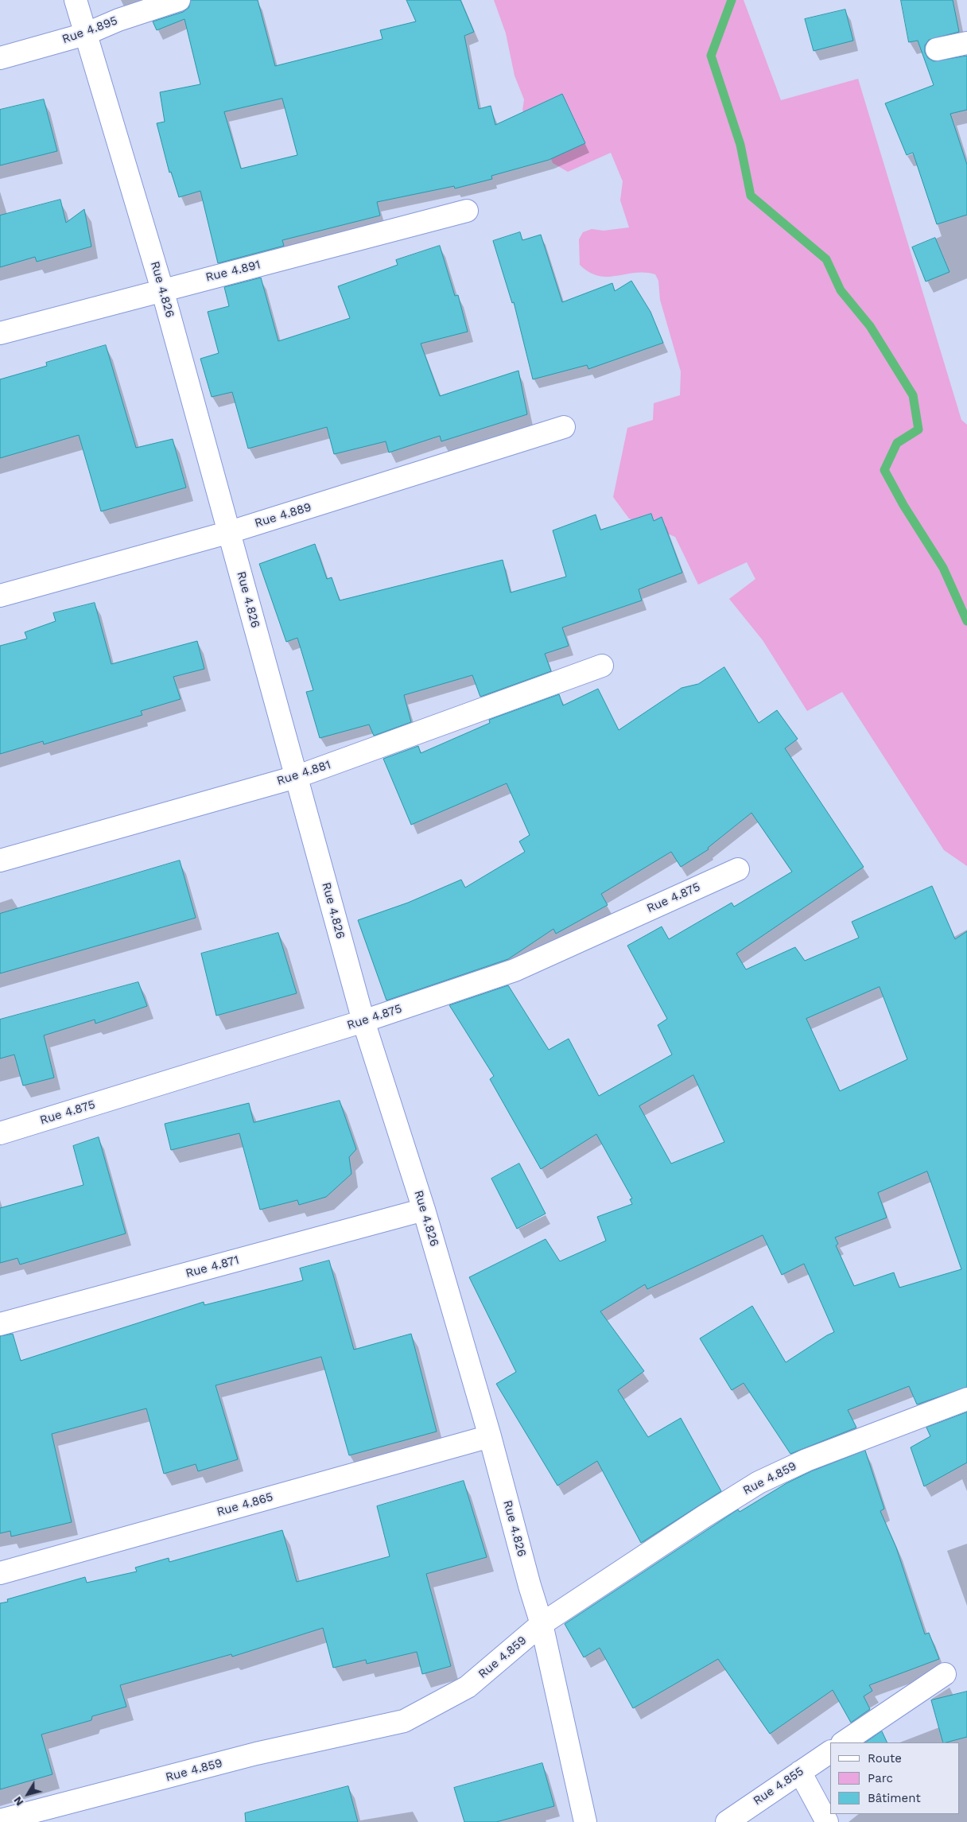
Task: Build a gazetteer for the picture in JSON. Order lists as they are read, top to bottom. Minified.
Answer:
{"streets":{"street":["Rue 4.895","Rue 4.891","Rue 4.826","Rue 4.889","Rue 4.881","Rue 4.875","Rue 4.871","Rue 4.859","Rue 4.865","Rue 4.855"]},"crossings":[["Rue 4.895","Rue 4.826"],["Rue 4.891","Rue 4.826"],["Rue 4.826","Rue 4.889"],["Rue 4.826","Rue 4.881"],["Rue 4.826","Rue 4.875"],["Rue 4.826","Rue 4.871"],["Rue 4.826","Rue 4.859"],["Rue 4.826","Rue 4.865"]],"legend":["Route","Parc","Bâtiment"],"north":"bottom left"}
